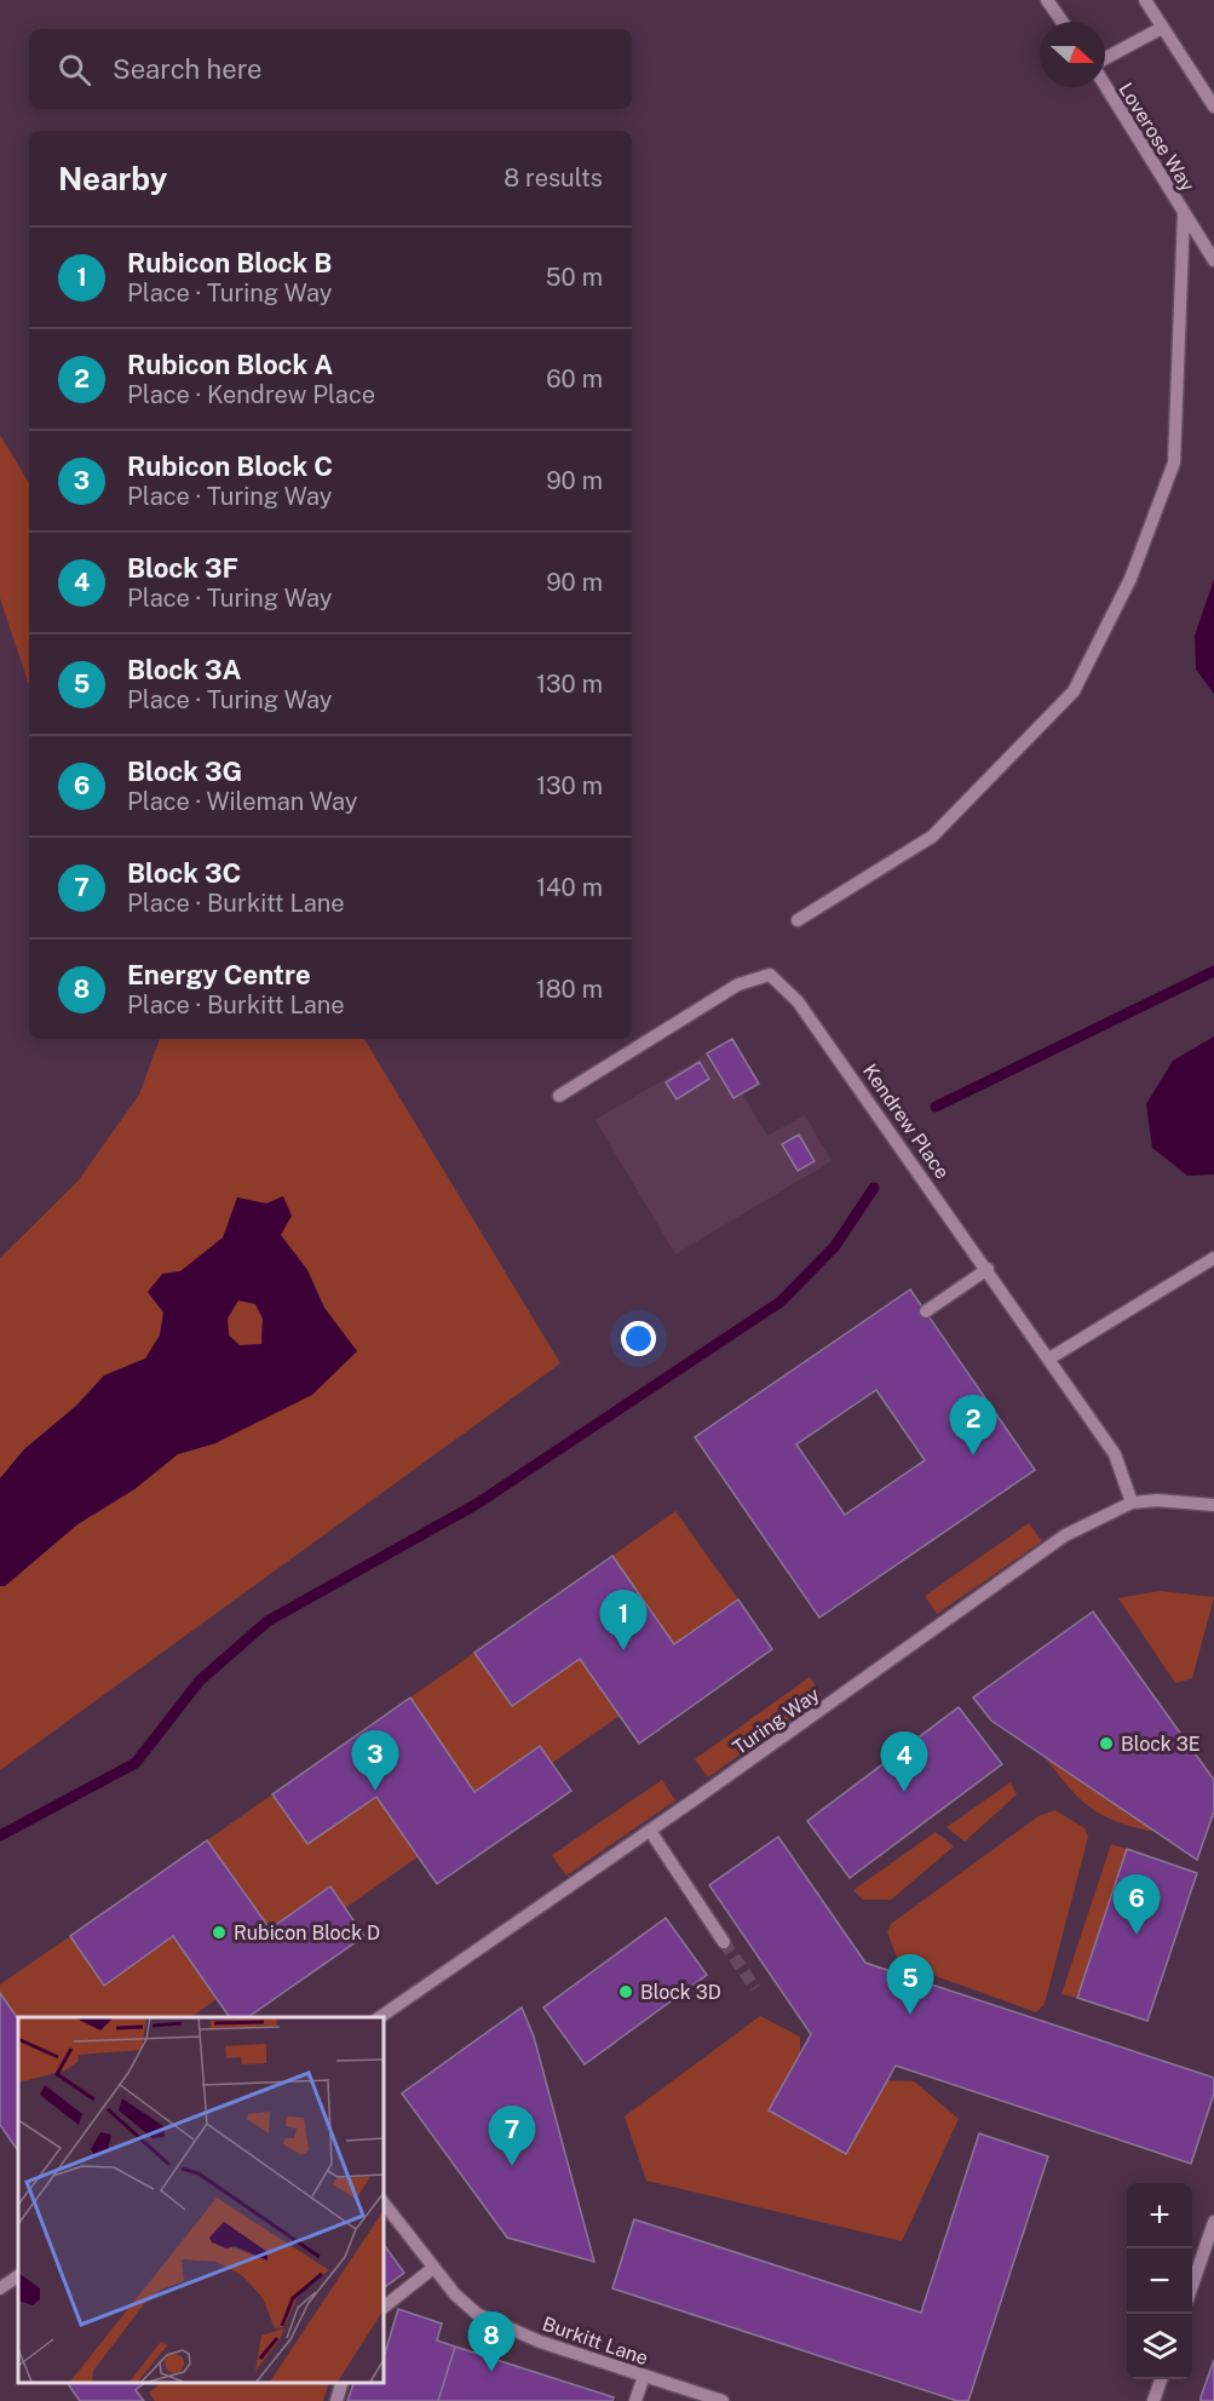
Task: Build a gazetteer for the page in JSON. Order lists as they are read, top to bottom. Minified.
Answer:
{"streets":{"street":["Loverose Way","Kendrew Place","Turing Way","Burkitt Lane"]},"crossings":[["Kendrew Place","Turing Way"]],"places":["Block 3E","Rubicon Block D","Block 3D"],"north":"right","page":{"search":"Search here","heading":["Nearby","8 results"],"list":[{"mark":"1","name":"Rubicon Block B","note":"Place · Turing Way","value":"50 m"},{"mark":"2","name":"Rubicon Block A","note":"Place · Kendrew Place","value":"60 m"},{"mark":"3","name":"Rubicon Block C","note":"Place · Turing Way","value":"90 m"},{"mark":"4","name":"Block 3F","note":"Place · Turing Way","value":"90 m"},{"mark":"5","name":"Block 3A","note":"Place · Turing Way","value":"130 m"},{"mark":"6","name":"Block 3G","note":"Place · Wileman Way","value":"130 m"},{"mark":"7","name":"Block 3C","note":"Place · Burkitt Lane","value":"140 m"},{"mark":"8","name":"Energy Centre","note":"Place · Burkitt Lane","value":"180 m"}],"pins":["2","1","3","4","6","5","7","8"],"map_buttons":["+","−"]}}
